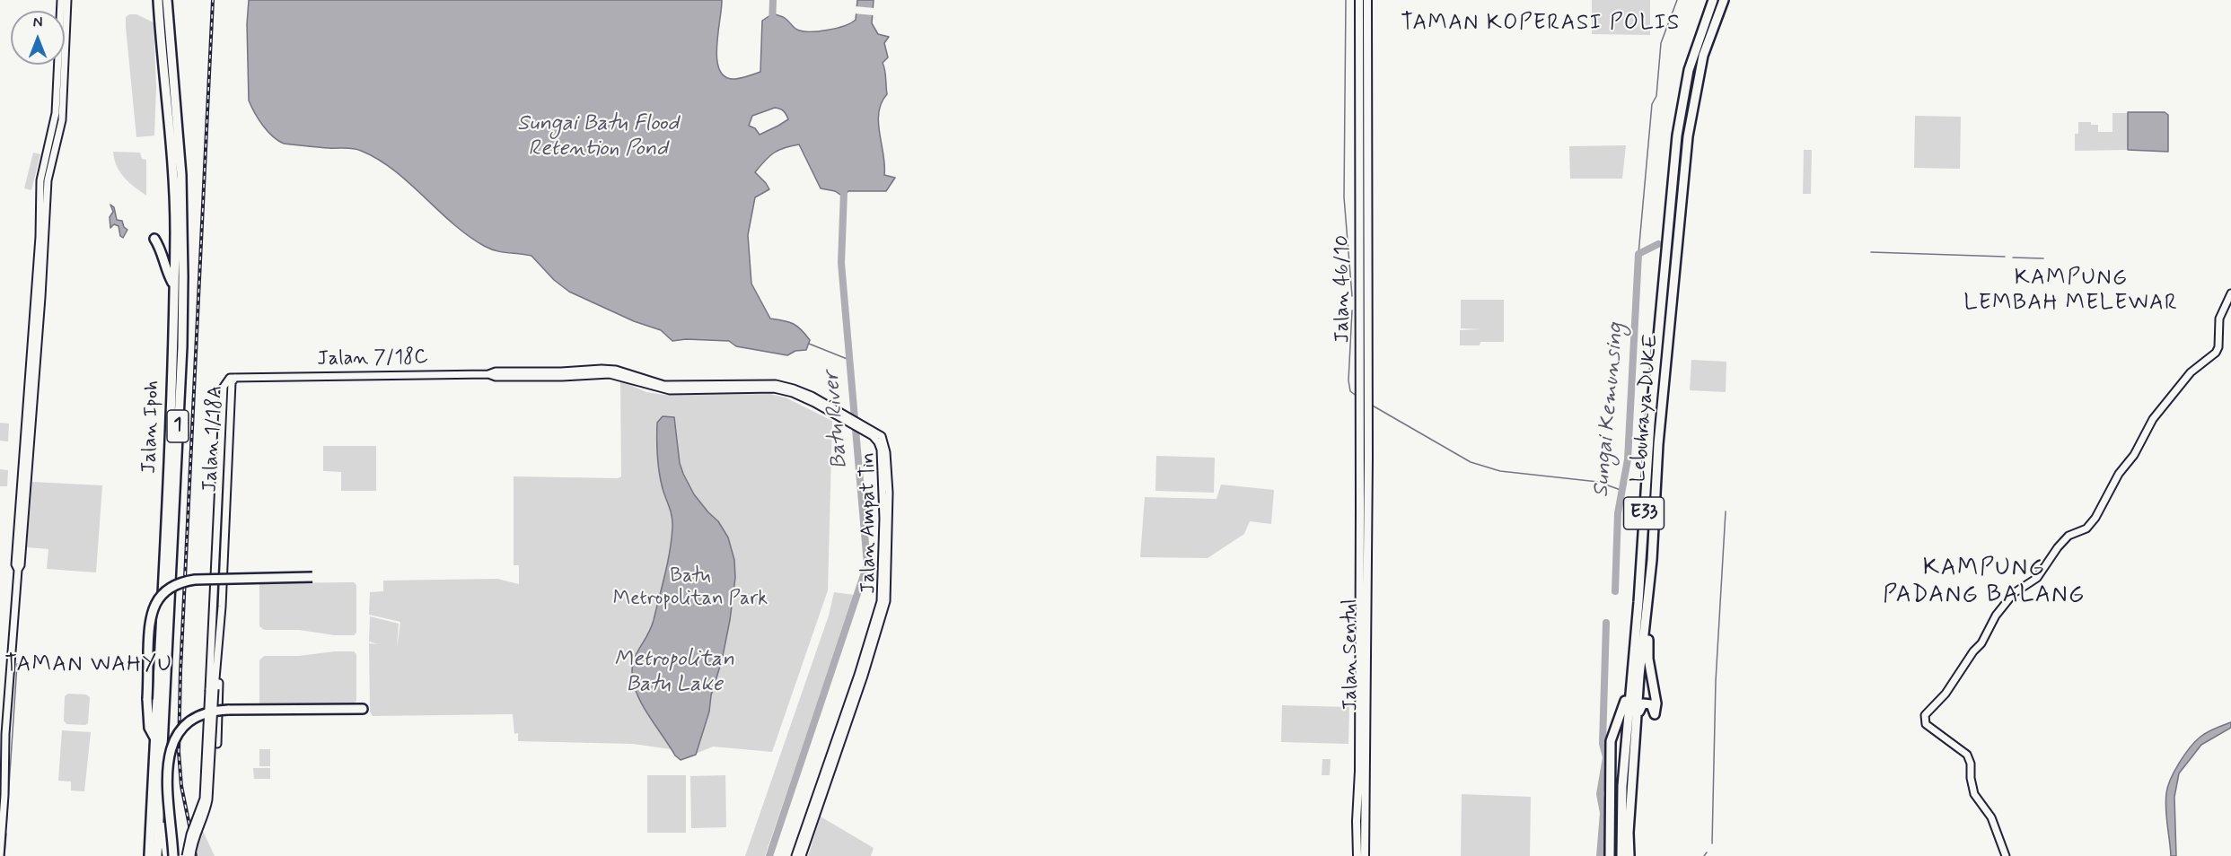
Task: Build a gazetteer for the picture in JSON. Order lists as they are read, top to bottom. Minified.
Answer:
{"streets":{"highway":["Lebuhraya DUKE","1","Jalan Ipoh","E33"],"main road":["Jalan 46/10","Jalan Sentul"],"street":["Jalan 7/18C","Jalan 1/18A","Jalan Ampat Tin"]},"crossings":[["Jalan 46/10","Jalan Sentul"],["Jalan 7/18C","Jalan 1/18A"],["Jalan 7/18C","Jalan Ampat Tin"]],"districts":["TAMAN KOPERASI POLIS","KAMPUNG LEMBAH MELEWAR","KAMPUNG PADANG BALANG","TAMAN WAHYU"],"water":["Sungai Batu Flood Retention Pond","Sungai Kemunsing","Batu River","Metropolitan Batu Lake"],"parks":["Batu Metropolitan Park"],"north":"top"}
